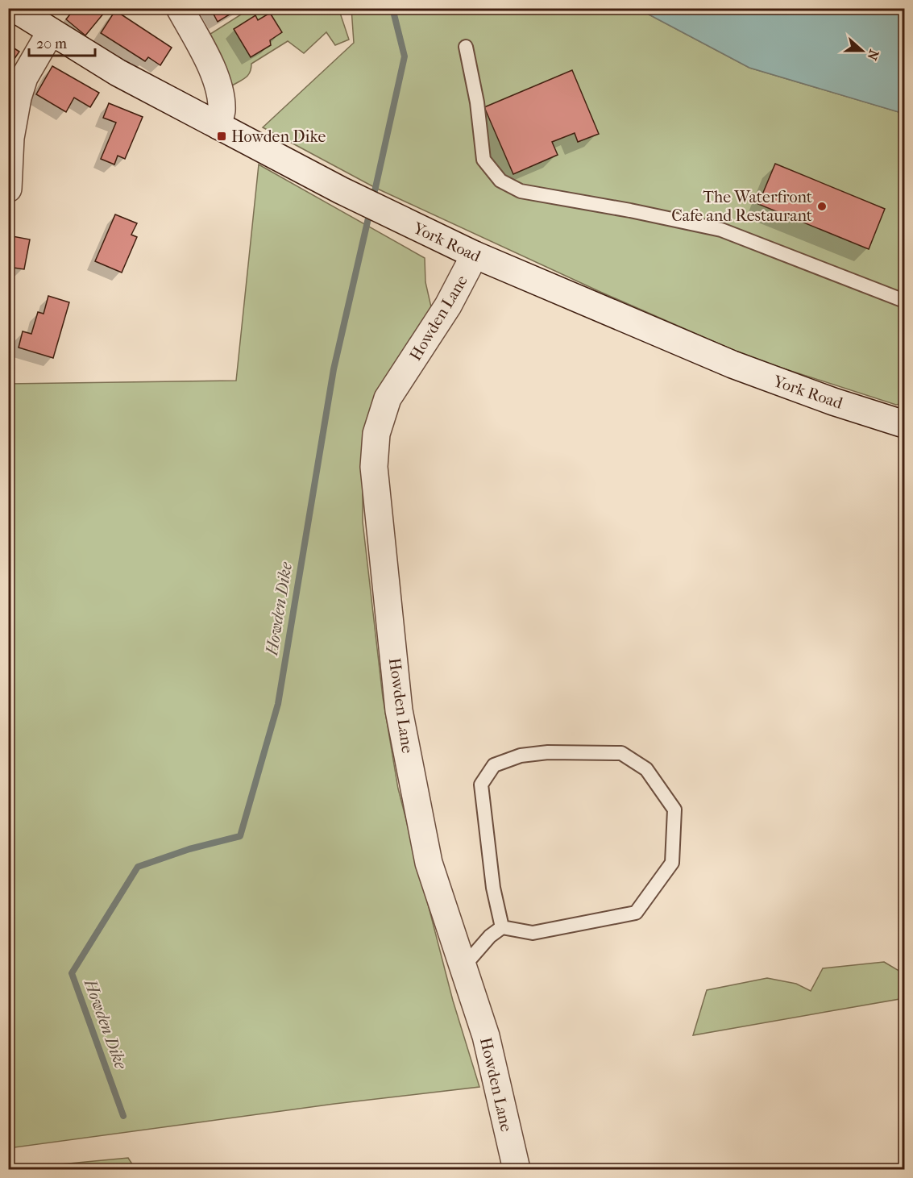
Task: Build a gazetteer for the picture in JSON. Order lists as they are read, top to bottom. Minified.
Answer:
{"streets":{"street":["York Road","Howden Lane"]},"crossings":[["York Road","Howden Lane"]],"water":["Howden Dike"],"places":{"transit":["Howden Dike"],"other":["The Waterfront Cafe and Restaurant"]},"scale_bar":"20 m","north":"right"}
